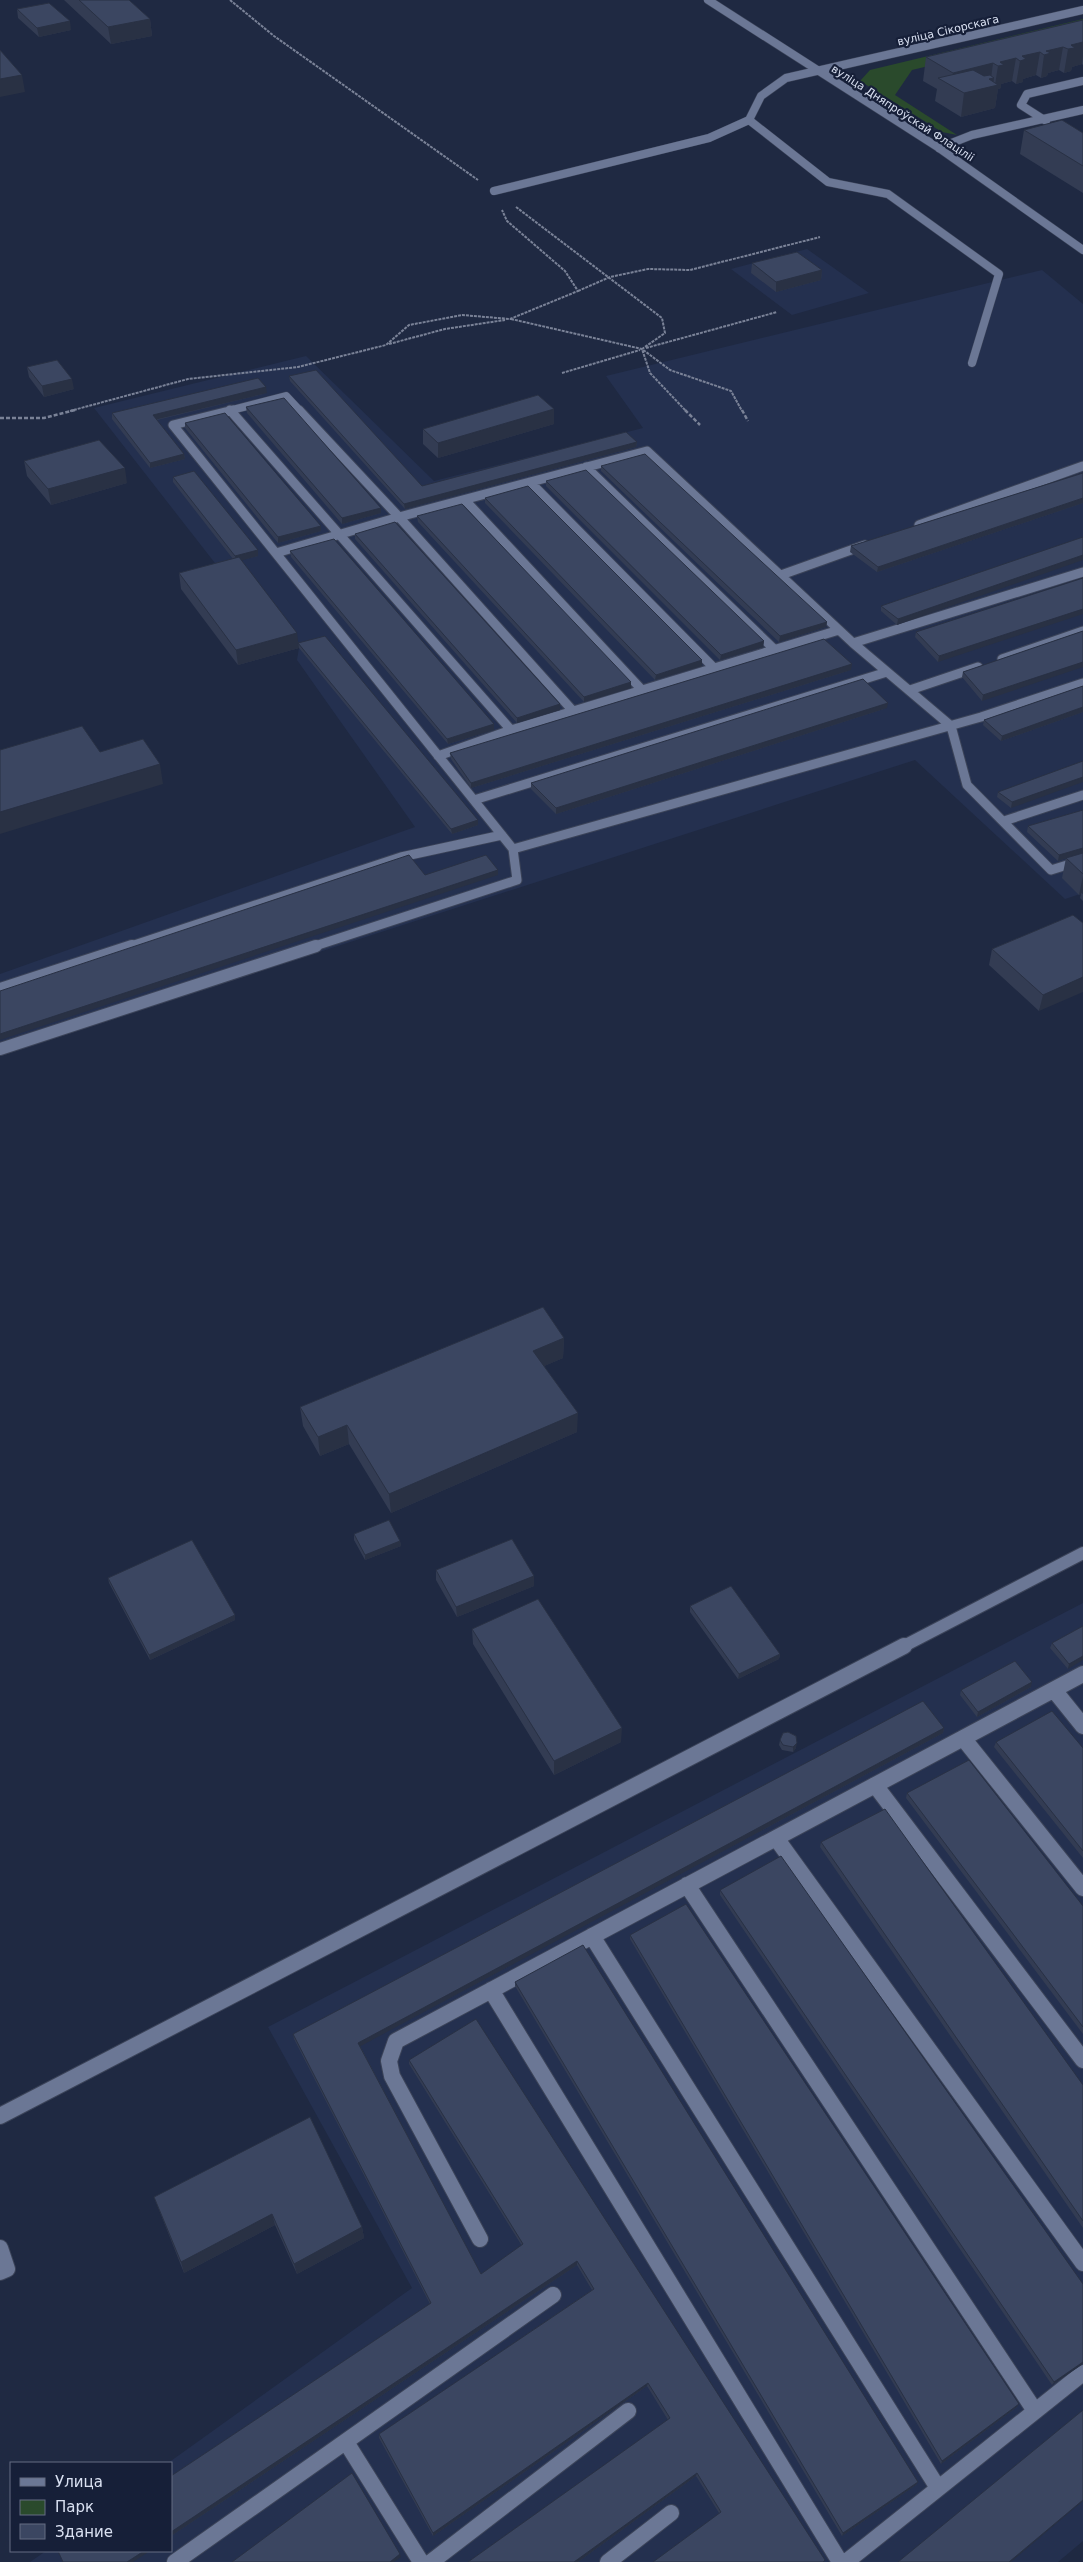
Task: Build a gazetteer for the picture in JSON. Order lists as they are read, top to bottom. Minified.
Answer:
{"streets":{"street":["вуліца Сікорскага","вуліца Дняпроўскай Флаціліі"]},"crossings":[["вуліца Сікорскага","вуліца Дняпроўскай Флаціліі"]],"legend":["Улица","Парк","Здание"]}
